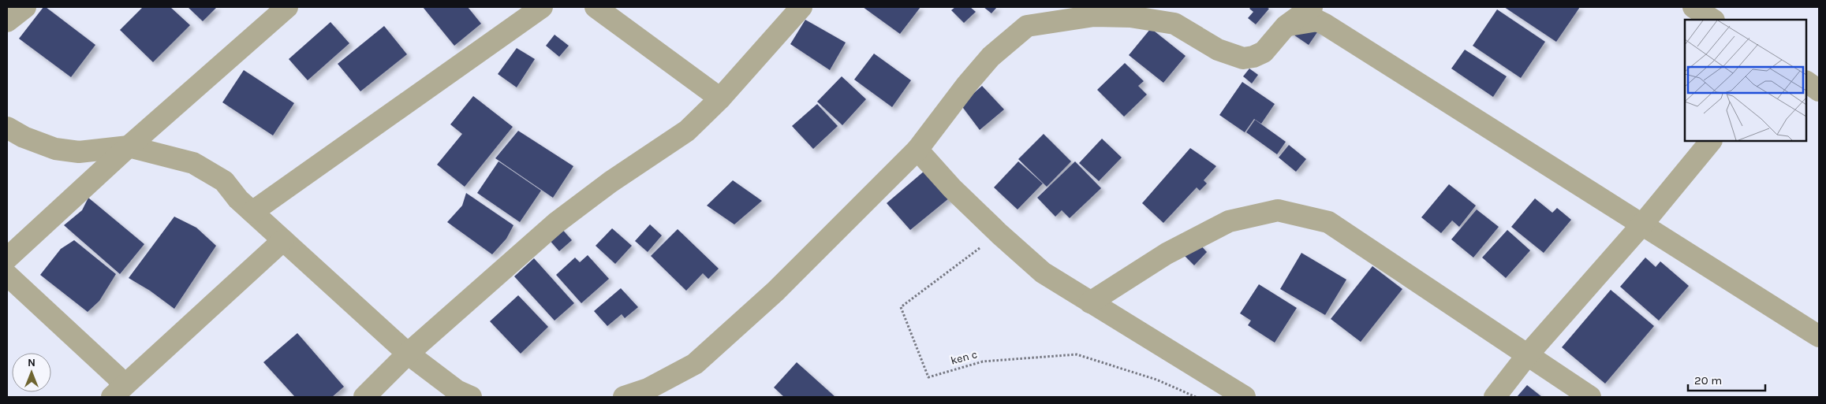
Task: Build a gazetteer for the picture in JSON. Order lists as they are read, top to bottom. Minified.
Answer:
{"streets":{"path":["ken c"]},"scale_bar":"20 m","north":"top"}
